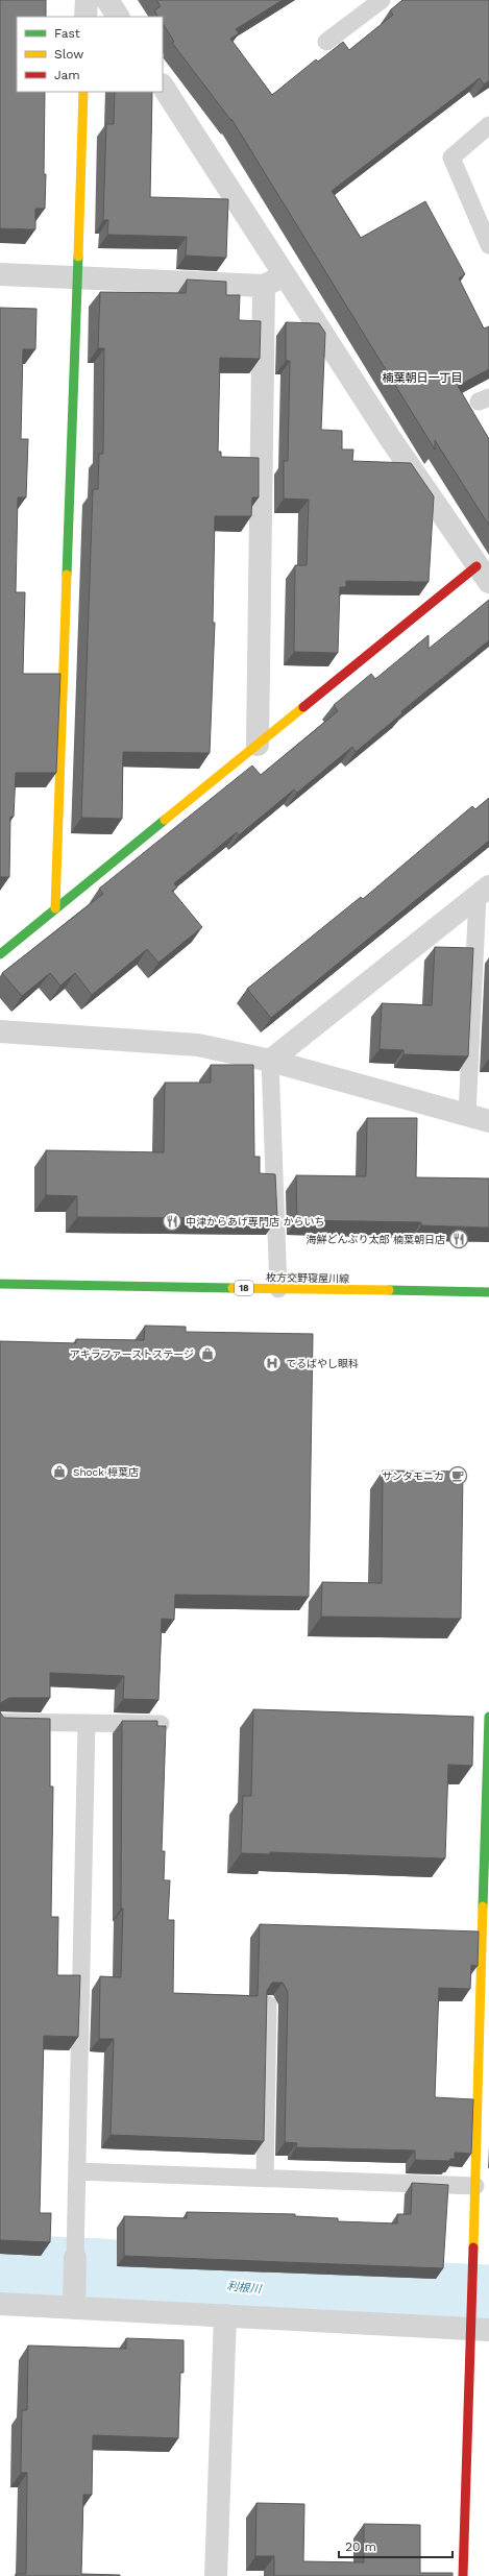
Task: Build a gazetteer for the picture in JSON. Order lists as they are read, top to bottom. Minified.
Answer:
{"streets":{"street":["枚方交野寝屋川線","18"]},"districts":["楠葉朝日一丁目"],"water":["利根川"],"places":{"restaurant":["中津からあげ専門店 からいち","海鮮どんぶり太郎 楠葉朝日店"],"shop":["アキラファーストステージ","Shock 樟葉店"],"hospital":["てるばやし眼科"],"cafe":["サンタモニカ"]},"legend":["Fast","Slow","Jam"],"scale_bar":"20 m"}
